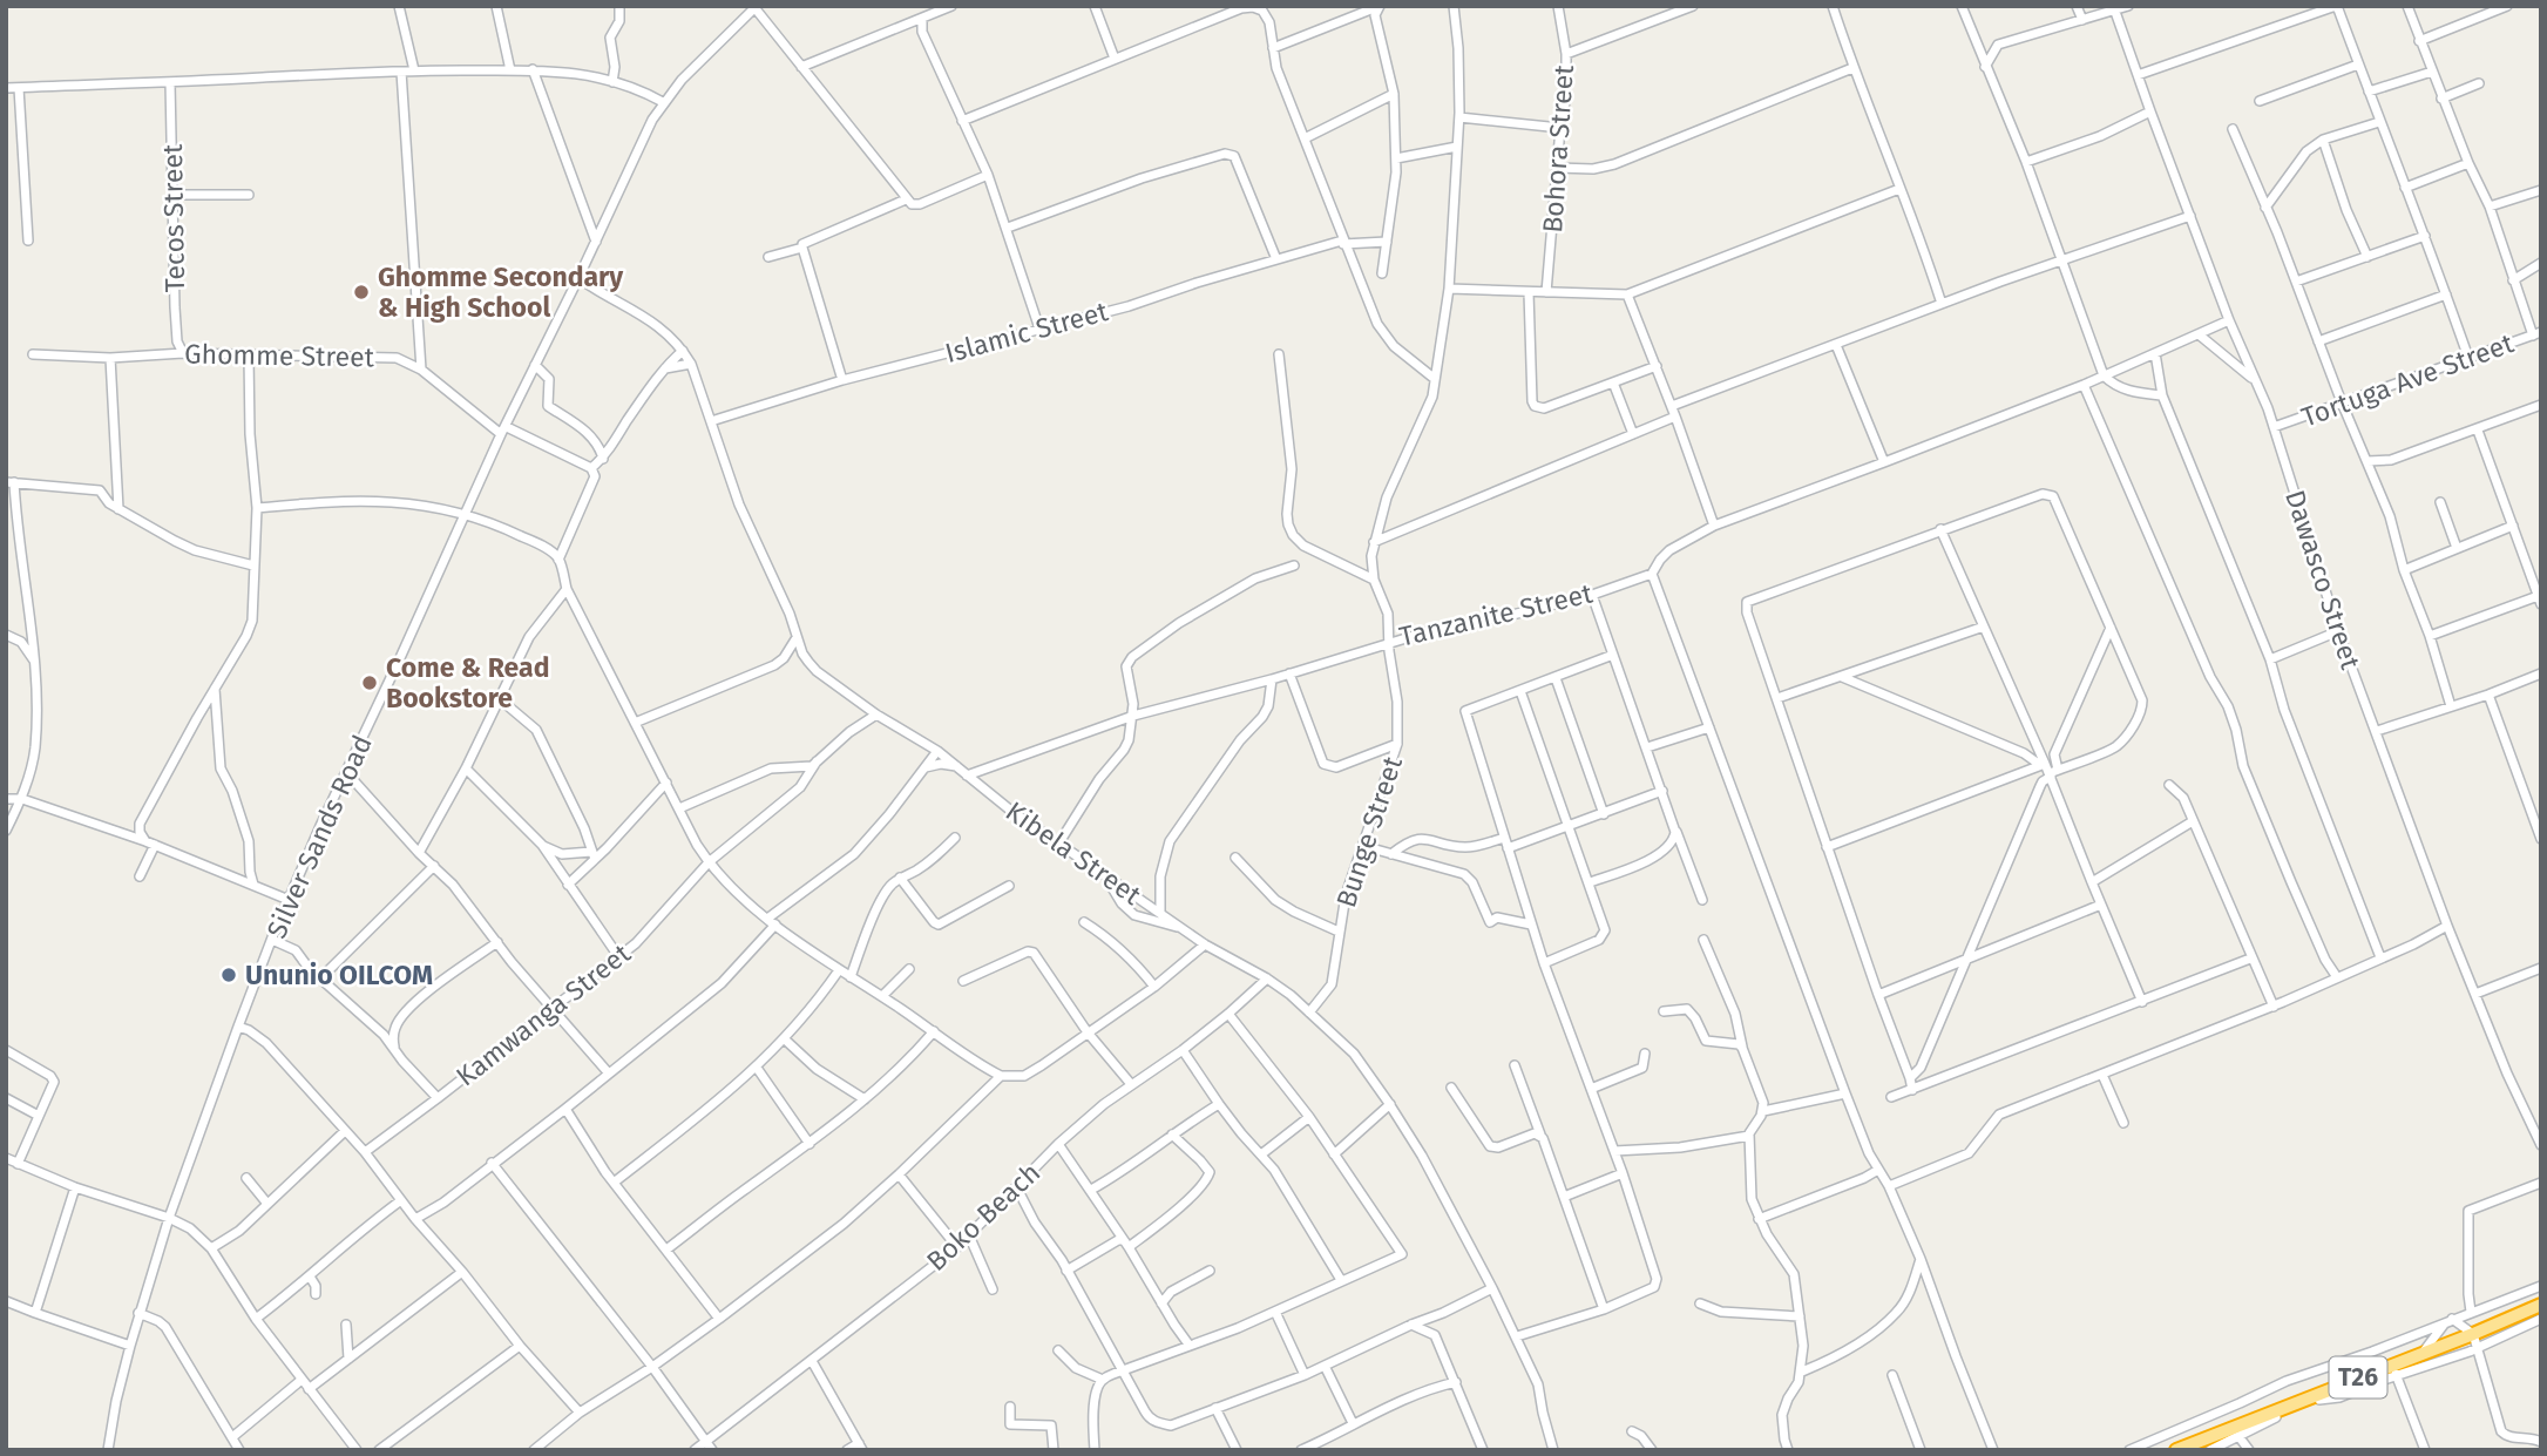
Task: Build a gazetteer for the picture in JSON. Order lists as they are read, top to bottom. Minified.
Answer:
{"streets":{"highway":["T26"],"street":["Bohora Street","Tecos Street","Islamic Street","Ghomme Street","Tortuga Ave Street","Dawasco Street","Tanzanite Street","Bunge Street","Silver Sands Road","Kibela Street","Kamwanga Street","Boko Beach"]},"crossings":[["Tecos Street","Ghomme Street"],["Islamic Street","Kibela Street"],["Ghomme Street","Silver Sands Road"],["Tortuga Ave Street","Dawasco Street"],["Dawasco Street","Tanzanite Street"],["Tanzanite Street","Bunge Street"],["Bunge Street","Kibela Street"],["Silver Sands Road","Kibela Street"],["Kibela Street","Kamwanga Street"],["Kibela Street","Boko Beach"]],"places":["Ghomme Secondary & High School","Come & Read Bookstore","Ununio OILCOM"]}
